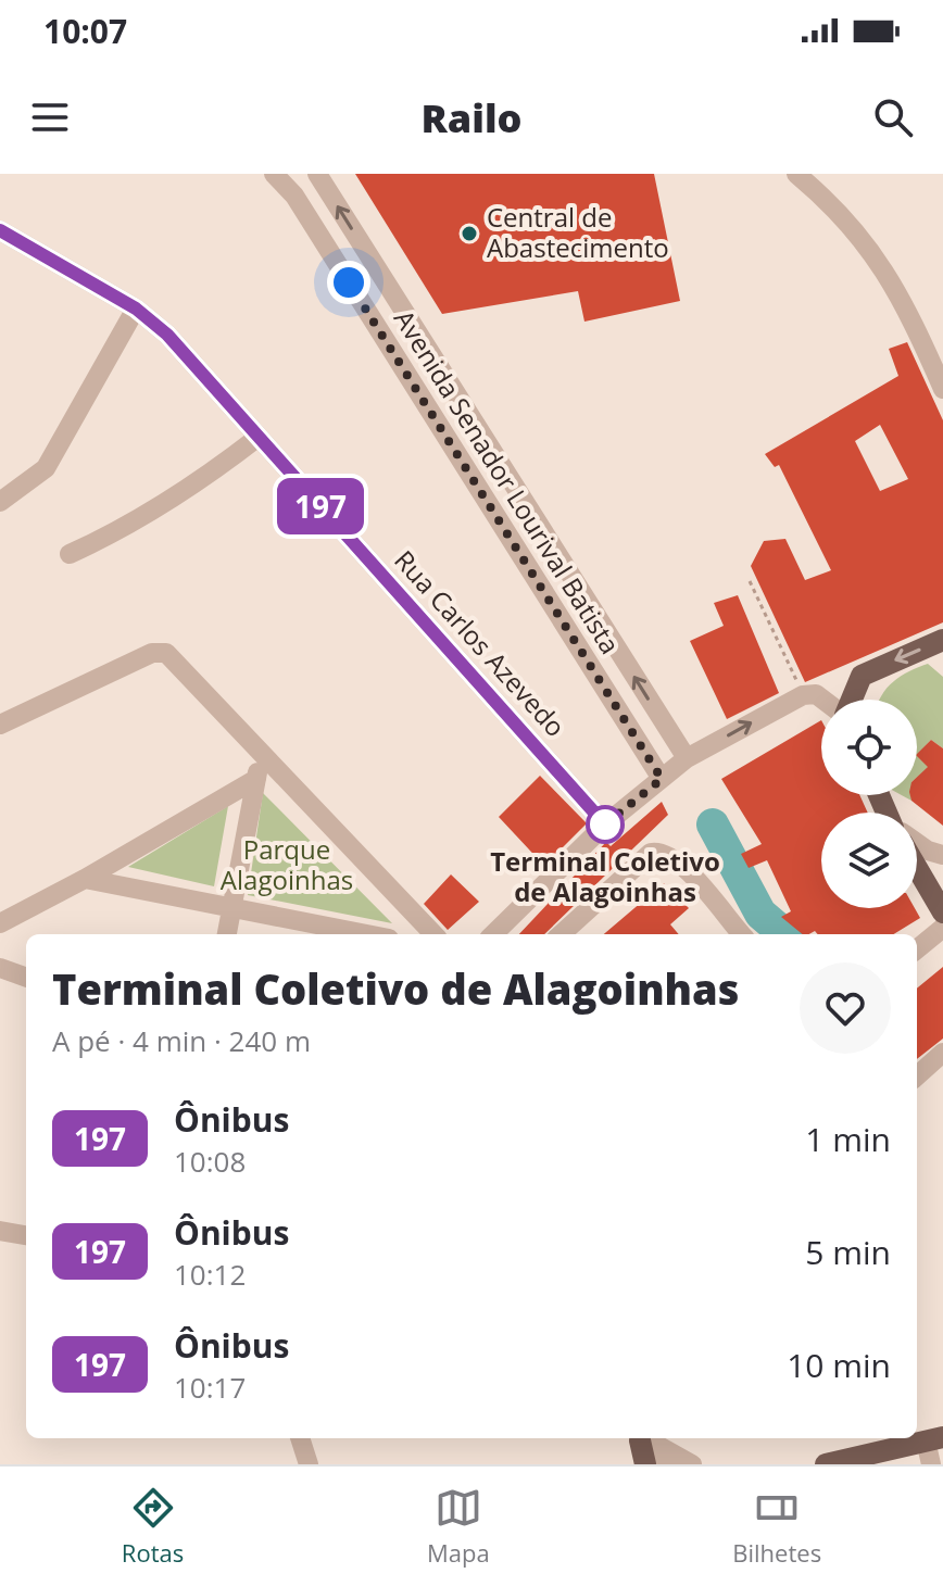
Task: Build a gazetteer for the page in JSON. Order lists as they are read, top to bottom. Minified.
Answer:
{"streets":{"street":["Avenida Senador Lourival Batista","Rua Carlos Azevedo"]},"parks":["Parque Alagoinhas"],"places":["Central de Abastecimento","Terminal Coletivo de Alagoinhas"],"lines":["bus line 197"],"page":{"status":"10:07","header":"Railo","on_map":"197","heading":["Terminal Coletivo de Alagoinhas","A pé · 4 min · 240 m"],"list":[{"mark":"197","name":"Ônibus","note":"10:08","value":"1 min"},{"mark":"197","name":"Ônibus","note":"10:12","value":"5 min"},{"mark":"197","name":"Ônibus","note":"10:17","value":"10 min"}],"tabs":["Rotas","Mapa","Bilhetes"]}}
